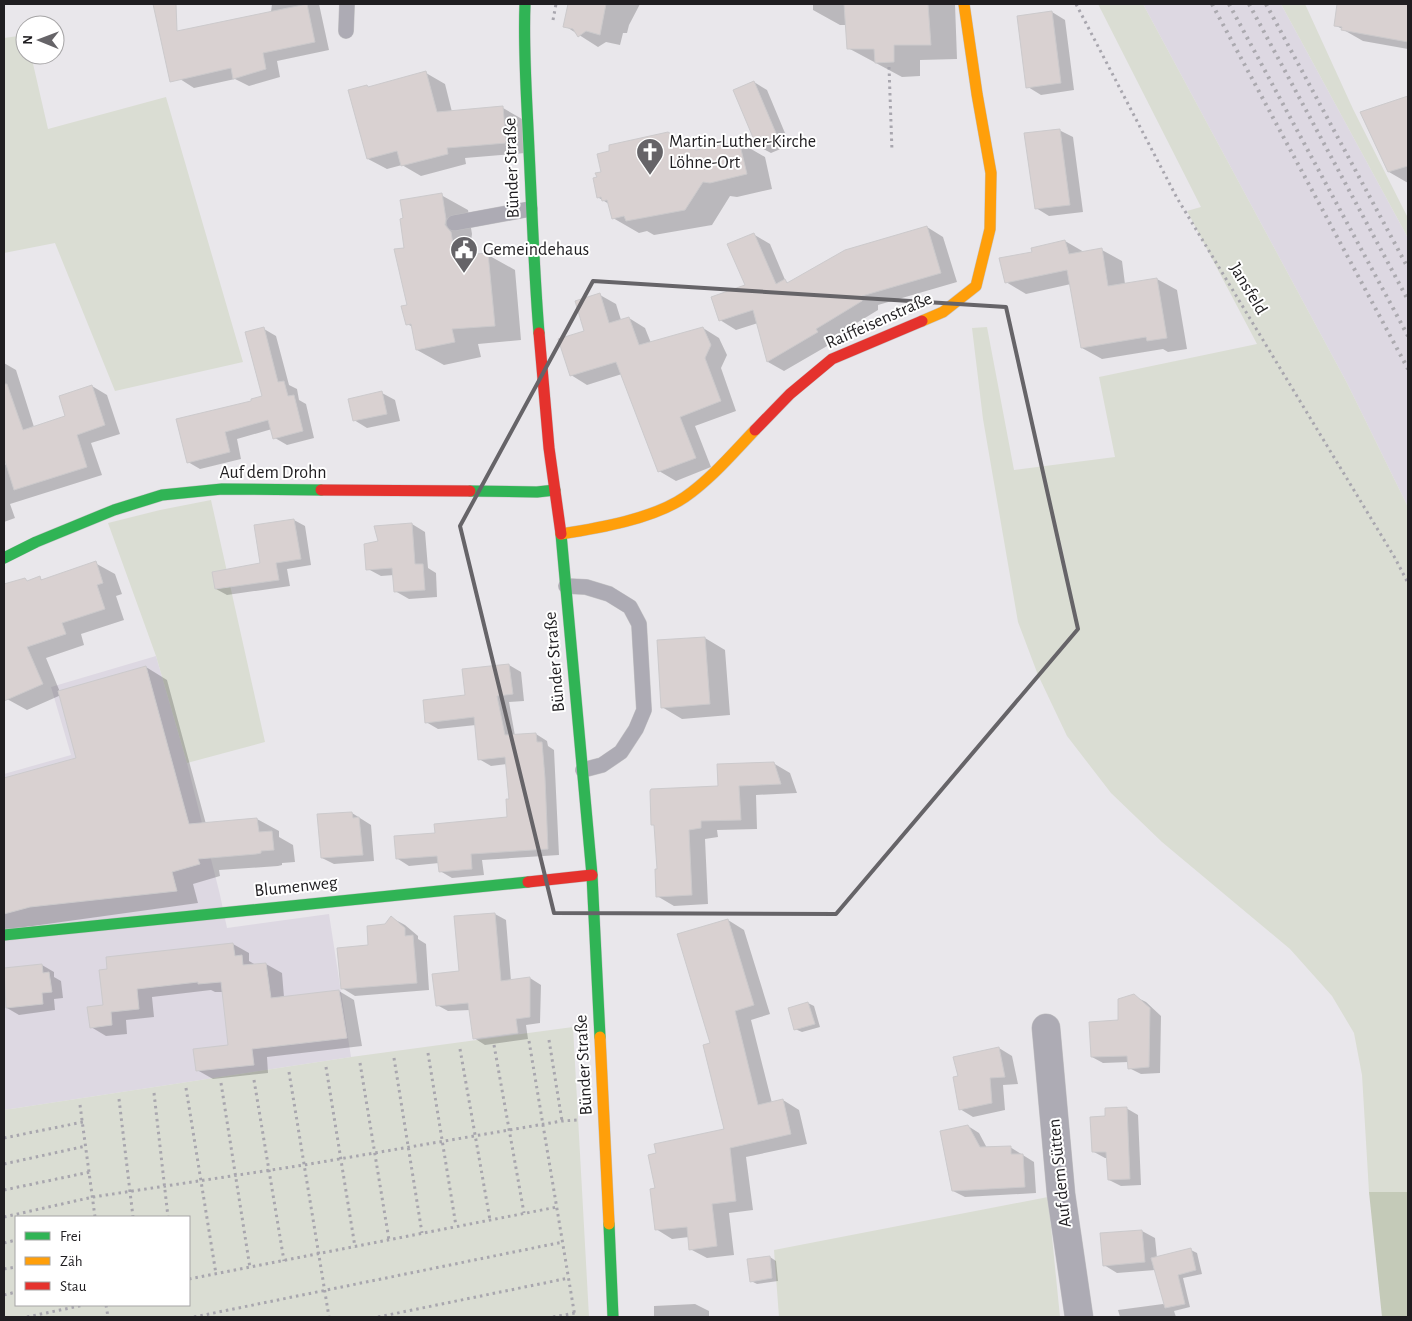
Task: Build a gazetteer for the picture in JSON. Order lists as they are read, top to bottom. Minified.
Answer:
{"streets":{"street":["Bünder Straße","Raiffeisenstraße","Auf dem Drohn","Blumenweg","Auf dem Sütten"],"path":["Jansfeld"]},"crossings":[["Bünder Straße","Raiffeisenstraße"],["Bünder Straße","Auf dem Drohn"],["Bünder Straße","Blumenweg"]],"places":{"church":["Martin-Luther-Kirche Löhne-Ort"],"public building":["Gemeindehaus"]},"legend":["Frei","Zäh","Stau"],"north":"left"}
